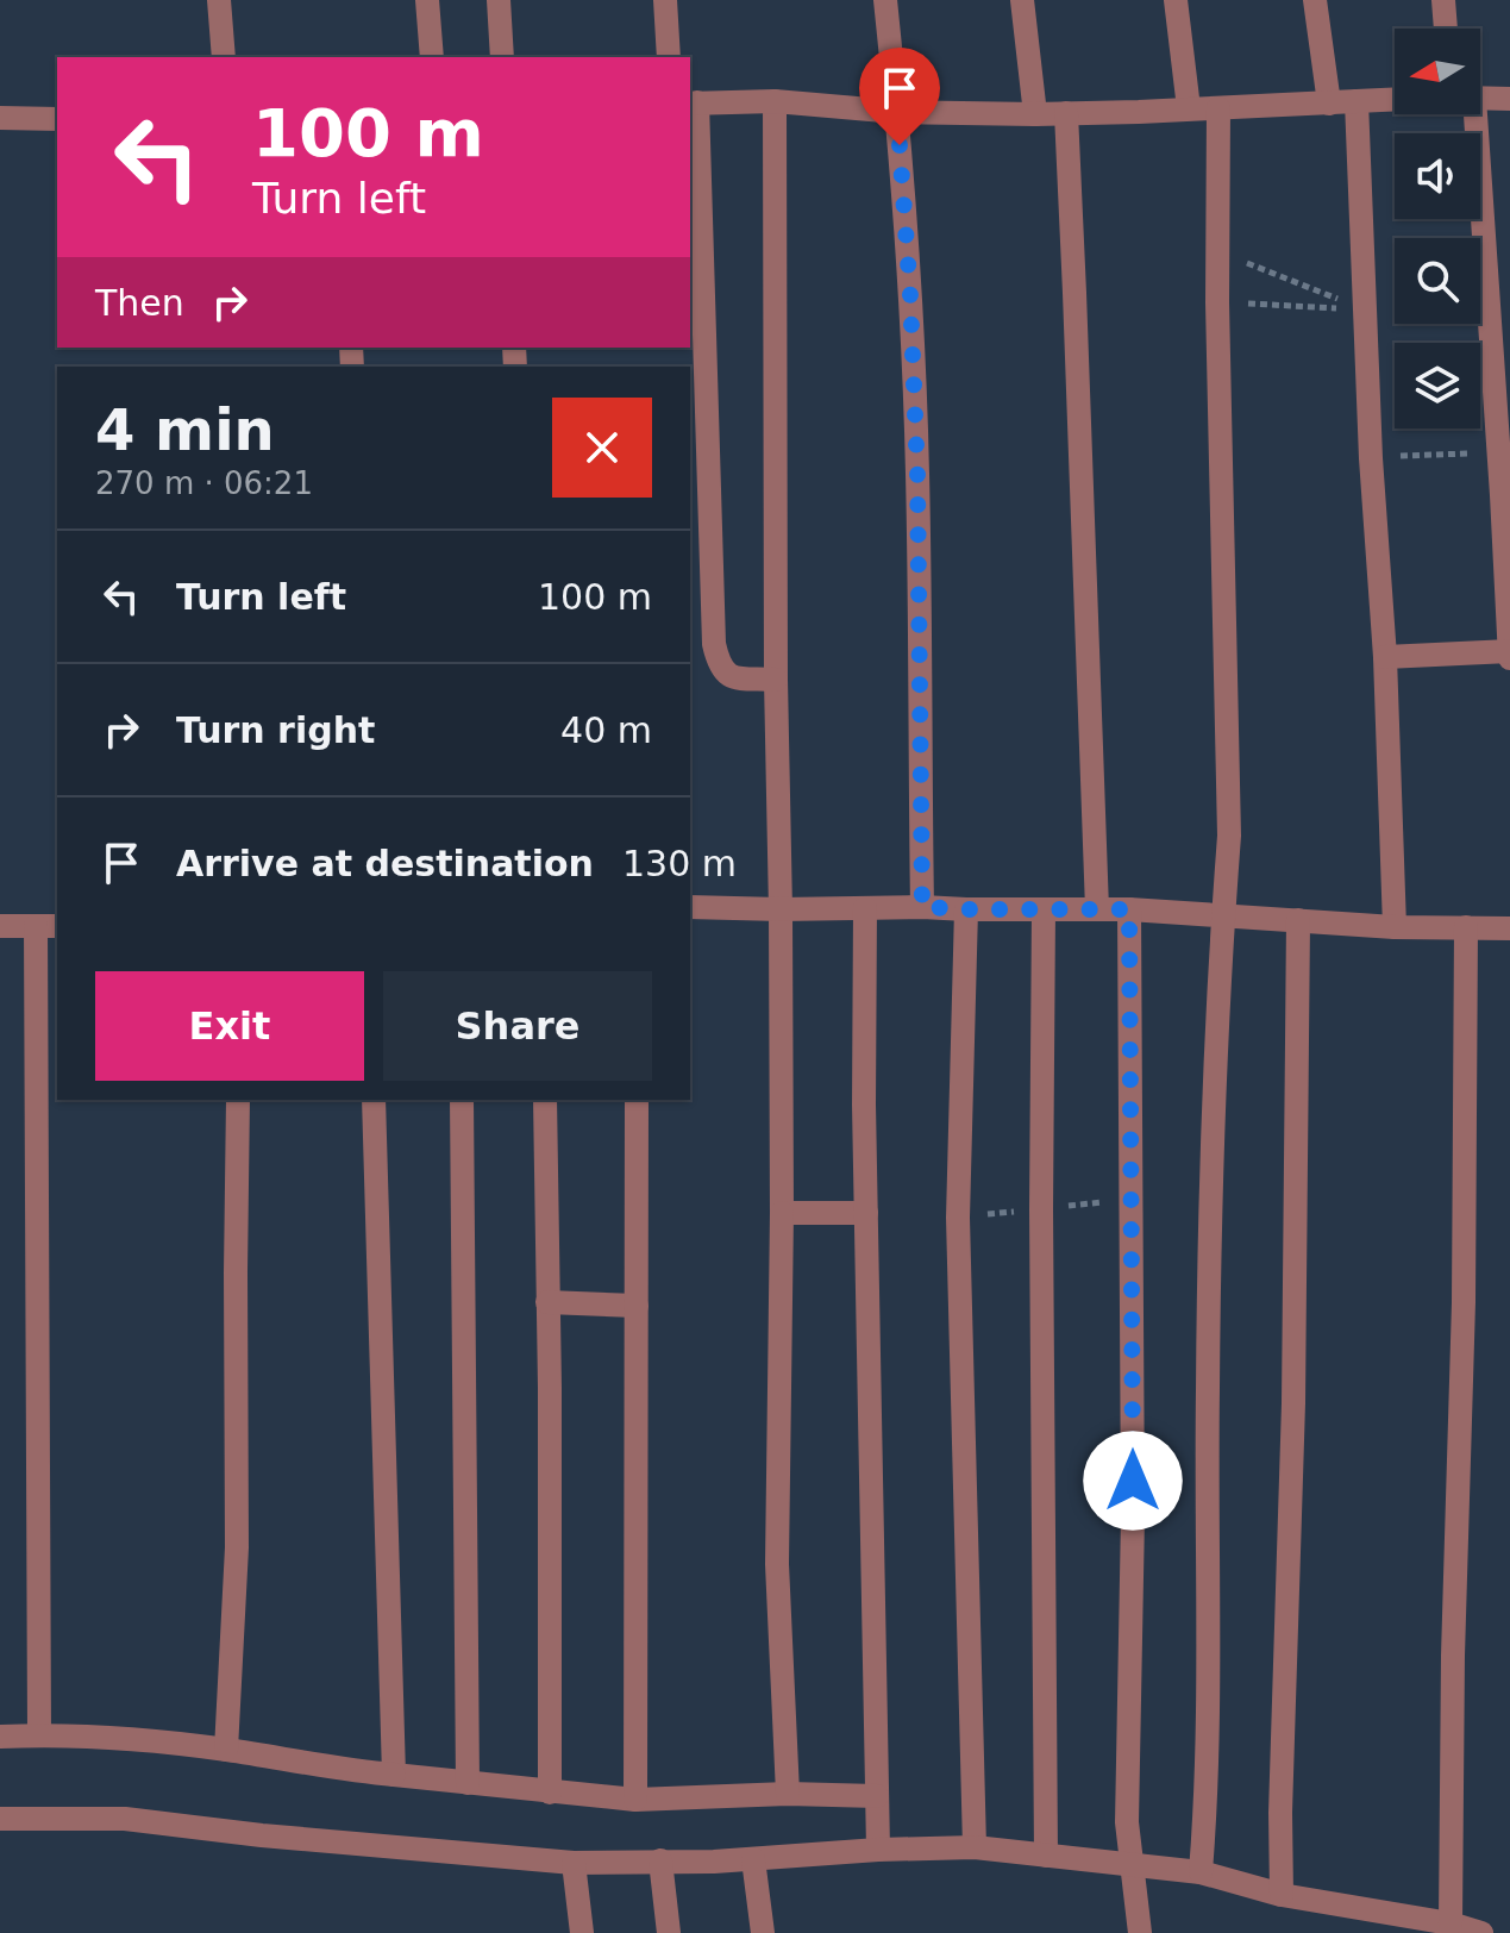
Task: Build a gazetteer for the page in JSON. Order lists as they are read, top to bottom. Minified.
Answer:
{"north":"left","page":{"turn":["100 m","Turn left"],"then":"Then","heading":["4 min","270 m · 06:21"],"list":[{"name":"Turn left","value":"100 m"},{"name":"Turn right","value":"40 m"},{"name":"Arrive at destination","value":"130 m"}],"buttons":["Exit","Share"]}}
